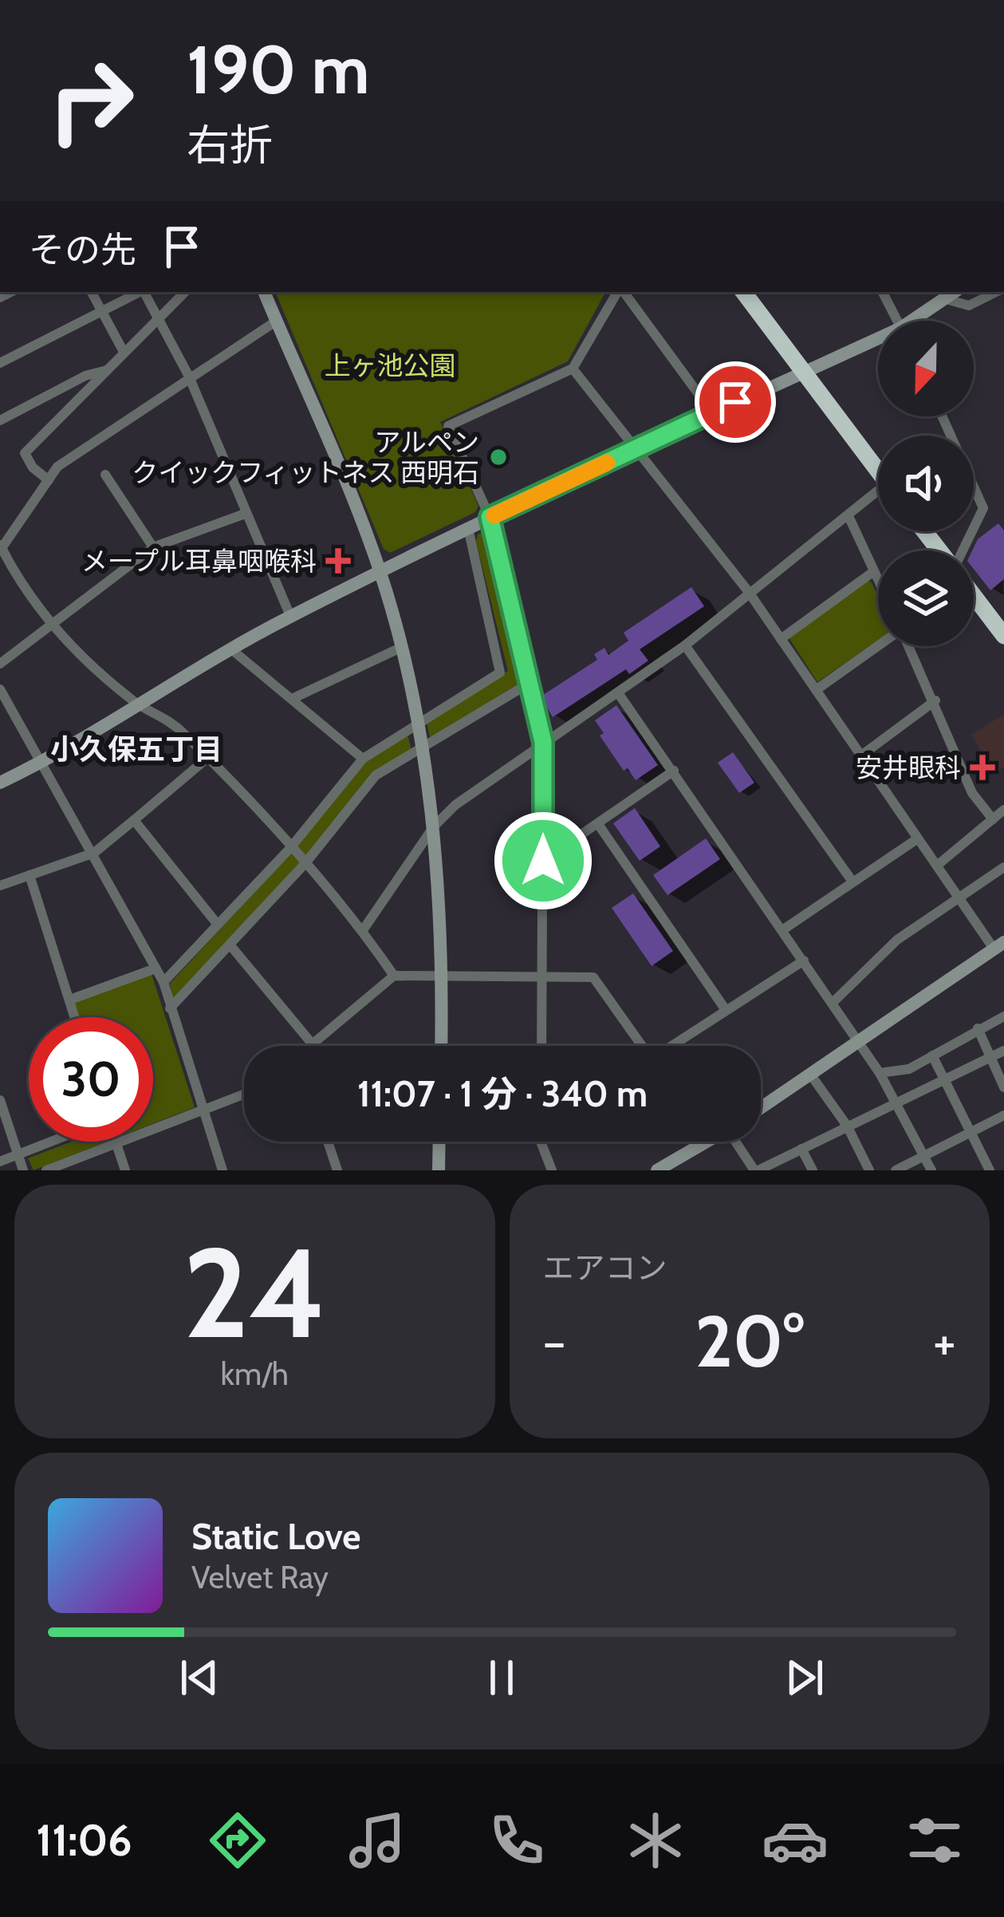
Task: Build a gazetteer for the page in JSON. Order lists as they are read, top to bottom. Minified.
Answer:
{"districts":["小久保五丁目"],"parks":["上ヶ池公園"],"places":{"other":["アルペン クイックフィットネス 西明石"],"health":["メープル耳鼻咽喉科","安井眼科"]},"north":"bottom","page":{"turn":["190 m","右折"],"then":"その先","limit":"30","trip":"11:07 · 1 分 · 340 m","tile":[["24","km/h"],"エアコン"],"heat":["−","20°","+"],"song":["Static Love","Velvet Ray"],"tabs":"11:06"}}
